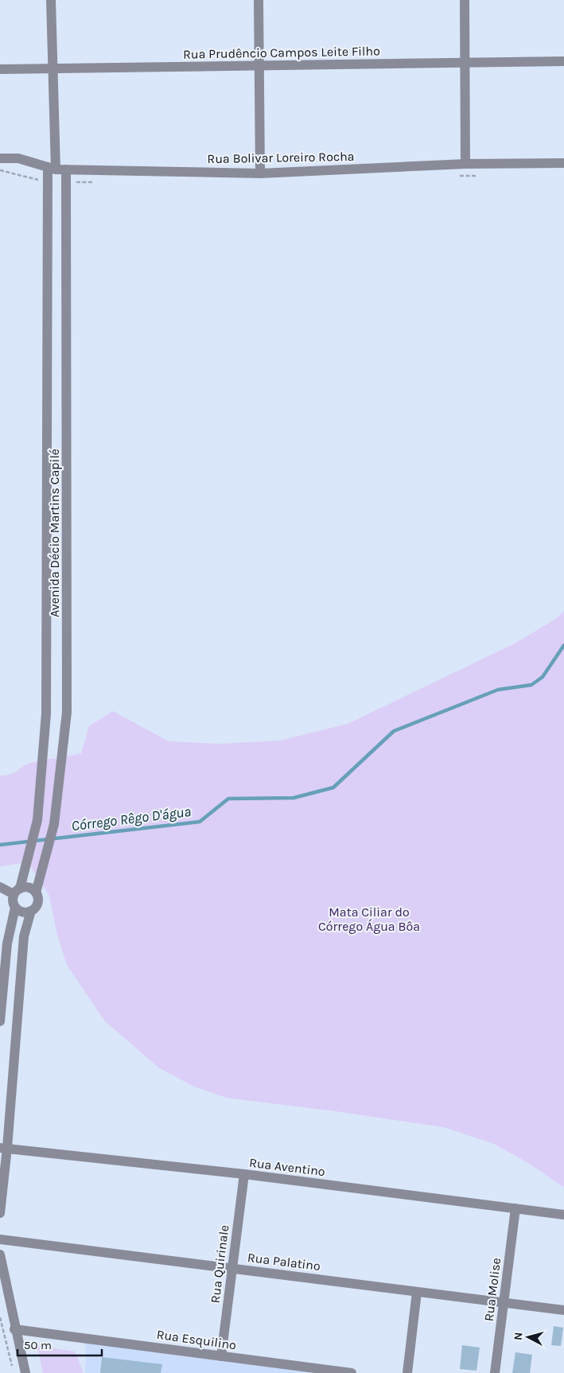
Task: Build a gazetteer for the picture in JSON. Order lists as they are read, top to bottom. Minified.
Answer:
{"streets":{"street":["Rua Prudêncio Campos Leite Filho","Rua Bolivar Loreiro Rocha","Avenida Décio Martins Capilé","Rua Aventino","Rua Palatino","Rua Quirinale","Rua Molise","Rua Esquilino"]},"crossings":[["Rua Prudêncio Campos Leite Filho","Avenida Décio Martins Capilé"],["Rua Bolivar Loreiro Rocha","Avenida Décio Martins Capilé"],["Avenida Décio Martins Capilé","Rua Aventino"],["Rua Aventino","Rua Quirinale"],["Rua Aventino","Rua Molise"],["Rua Palatino","Rua Quirinale"],["Rua Palatino","Rua Molise"],["Rua Quirinale","Rua Esquilino"]],"water":["Córrego Rêgo D'água"],"parks":["Mata Ciliar do Córrego Água Bôa"],"scale_bar":"50 m","north":"left"}
